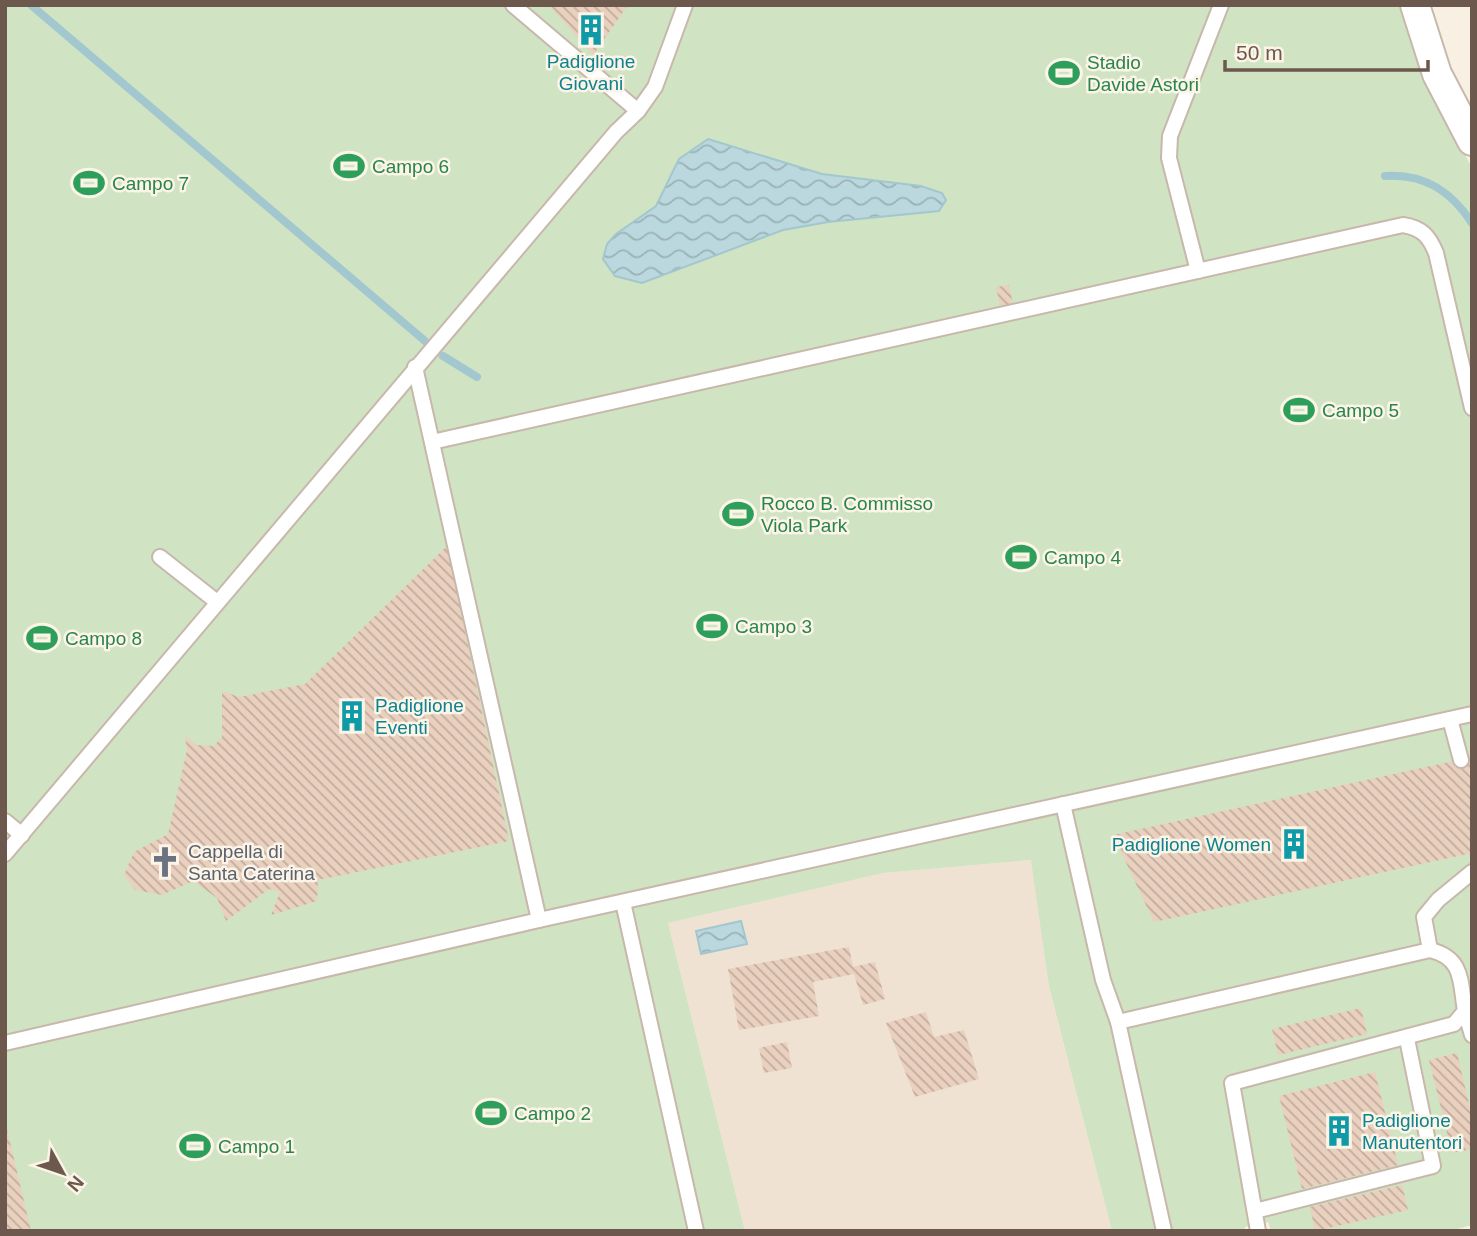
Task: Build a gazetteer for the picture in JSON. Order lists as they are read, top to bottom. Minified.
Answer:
{"places":{"building":["Padiglione Giovani","Padiglione Eventi","Padiglione Women","Padiglione Manutentori"],"sports":["Stadio Davide Astori","Campo 6","Campo 7","Campo 5","Rocco B. Commisso Viola Park","Campo 4","Campo 3","Campo 8","Campo 2","Campo 1"],"church":["Cappella di Santa Caterina"]},"scale_bar":"50 m","north":"bottom right"}
